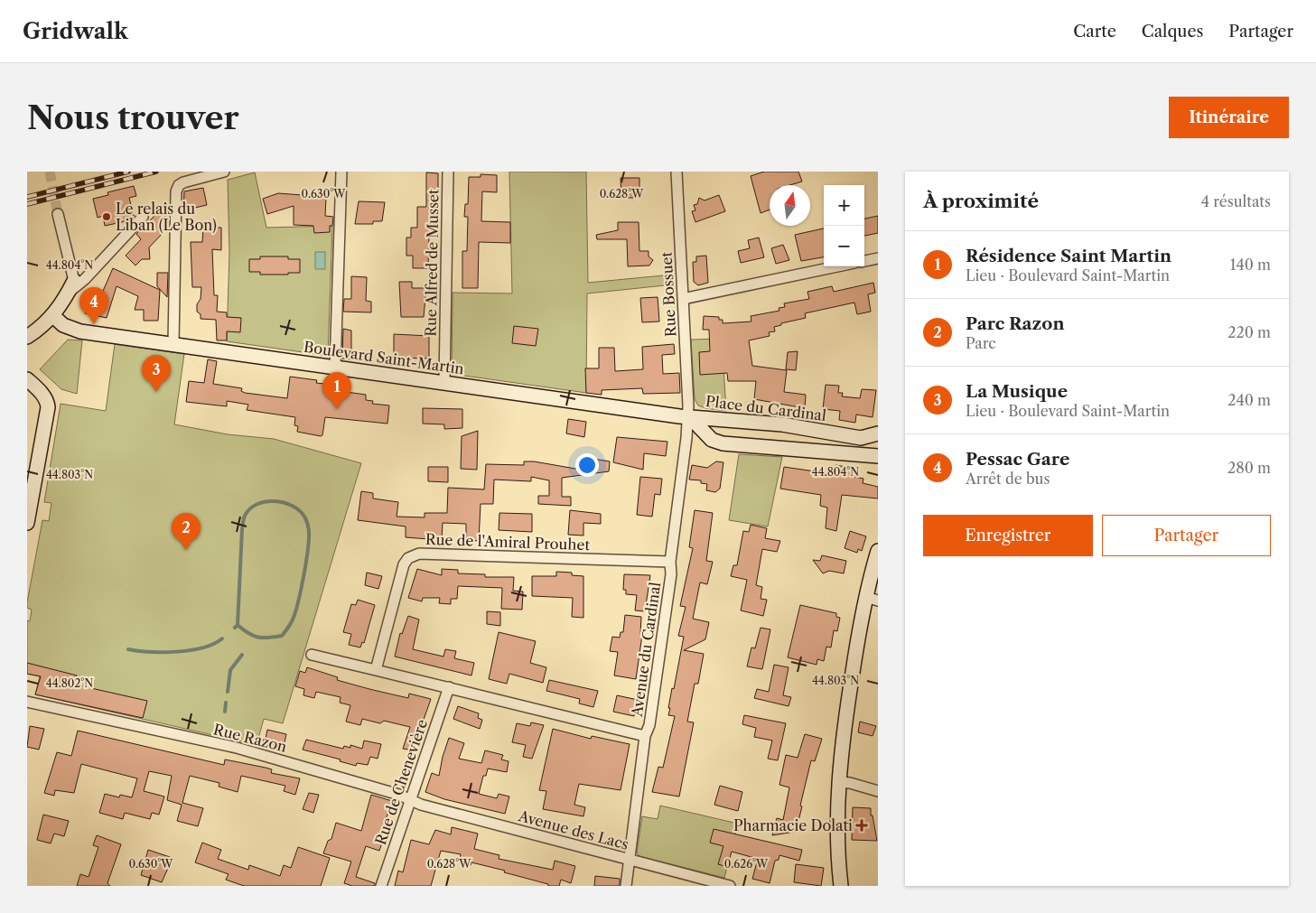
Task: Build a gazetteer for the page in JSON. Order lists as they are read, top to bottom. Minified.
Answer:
{"streets":{"street":["Rue Alfred de Musset","Rue Bossuet","Boulevard Saint-Martin","Place du Cardinal","Rue de l'Amiral Prouhet","Avenue du Cardinal","Rue Razon","Rue de Chenevière","Avenue des Lacs"]},"crossings":[["Rue Alfred de Musset","Boulevard Saint-Martin"],["Rue Bossuet","Boulevard Saint-Martin"],["Rue Bossuet","Place du Cardinal"],["Rue Bossuet","Avenue du Cardinal"],["Boulevard Saint-Martin","Place du Cardinal"],["Boulevard Saint-Martin","Avenue du Cardinal"],["Place du Cardinal","Avenue du Cardinal"],["Rue de l'Amiral Prouhet","Avenue du Cardinal"],["Avenue du Cardinal","Avenue des Lacs"],["Rue Razon","Rue de Chenevière"],["Rue Razon","Avenue des Lacs"],["Rue de Chenevière","Avenue des Lacs"]],"places":{"other":["Le relais du Liban (Le Bon)"],"health":["Pharmacie Dolati"]},"north":"top","page":{"header":"Gridwalk","nav":["Carte","Calques","Partager"],"buttons":["Itinéraire",["Enregistrer","Partager"]],"title":"Nous trouver","heading":["À proximité","4 résultats"],"map_buttons":["+","−"],"list":[{"mark":"1","name":"Résidence Saint Martin","note":"Lieu · Boulevard Saint-Martin","value":"140 m"},{"mark":"2","name":"Parc Razon","note":"Parc","value":"220 m"},{"mark":"3","name":"La Musique","note":"Lieu · Boulevard Saint-Martin","value":"240 m"},{"mark":"4","name":"Pessac Gare","note":"Arrêt de bus","value":"280 m"}],"pins":["4","3","1","2"]},"coordinates":["0.630°W","0.628°W","44.804°N","44.803°N","44.802°N","0.626°W"]}
